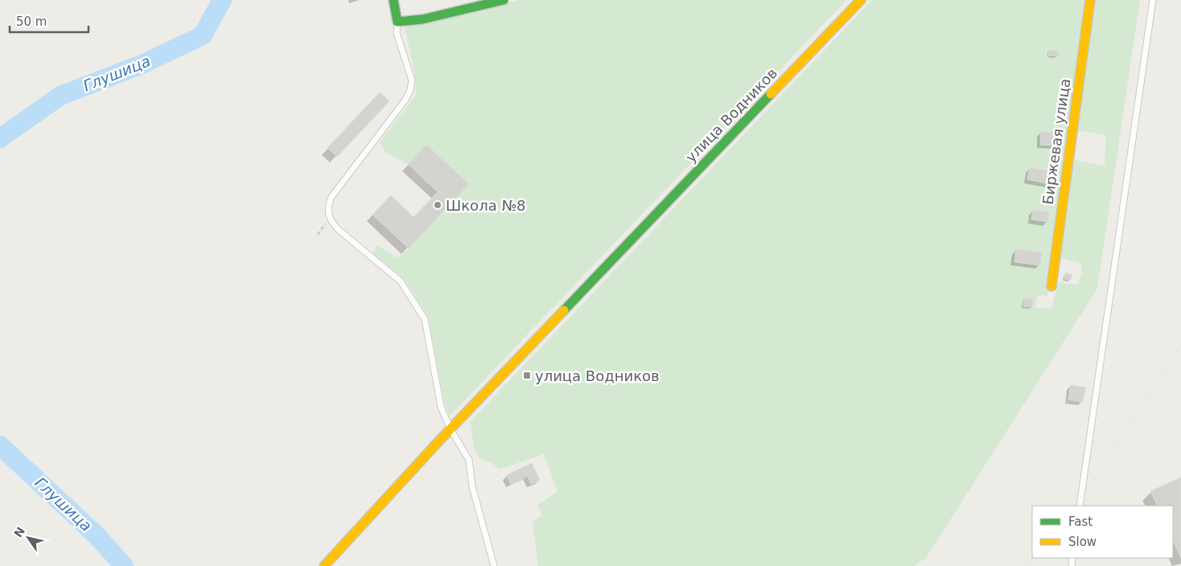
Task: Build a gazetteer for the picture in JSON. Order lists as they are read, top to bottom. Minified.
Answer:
{"streets":{"main road":["улица Водников","Биржевая улица"]},"water":["Глушица"],"places":{"other":["Школа №8"],"transit":["улица Водников"]},"legend":["Fast","Slow"],"scale_bar":"50 m","north":"top left"}
